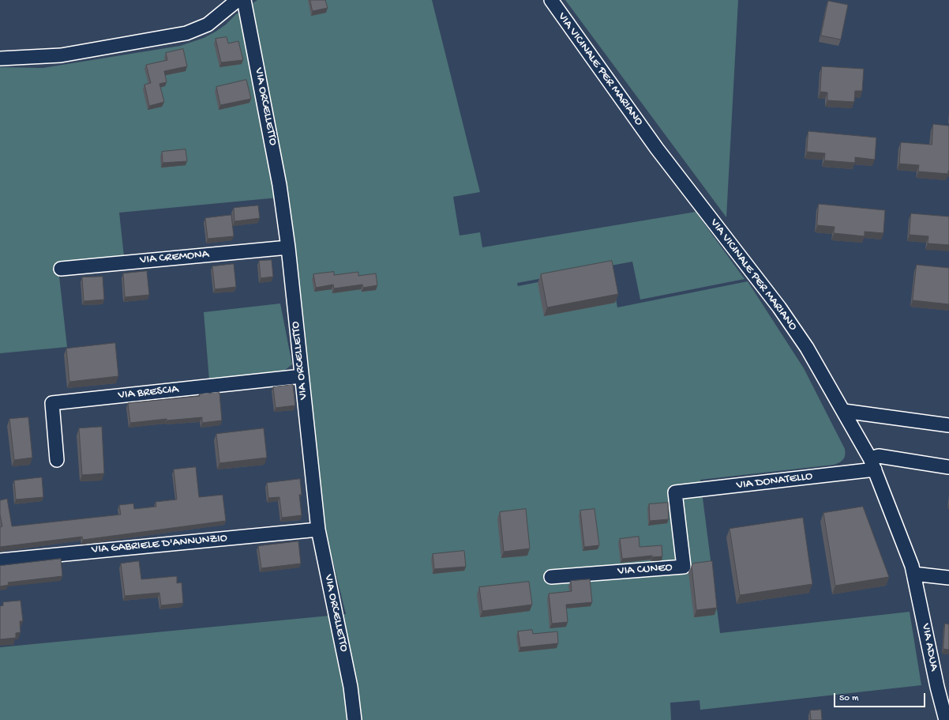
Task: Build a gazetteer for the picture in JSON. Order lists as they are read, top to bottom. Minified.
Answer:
{"streets":{"street":["VIA VICINALE PER MARIANO","VIA ORCELLETTO","VIA CREMONA","VIA BRESCIA","VIA DONATELLO","VIA GABRIELE D'ANNUNZIO","VIA CUNEO","VIA ADUA"]},"crossings":[["VIA VICINALE PER MARIANO","VIA DONATELLO"],["VIA VICINALE PER MARIANO","VIA ADUA"],["VIA ORCELLETTO","VIA CREMONA"],["VIA ORCELLETTO","VIA BRESCIA"],["VIA ORCELLETTO","VIA GABRIELE D'ANNUNZIO"],["VIA DONATELLO","VIA CUNEO"]],"scale_bar":"50 m"}
